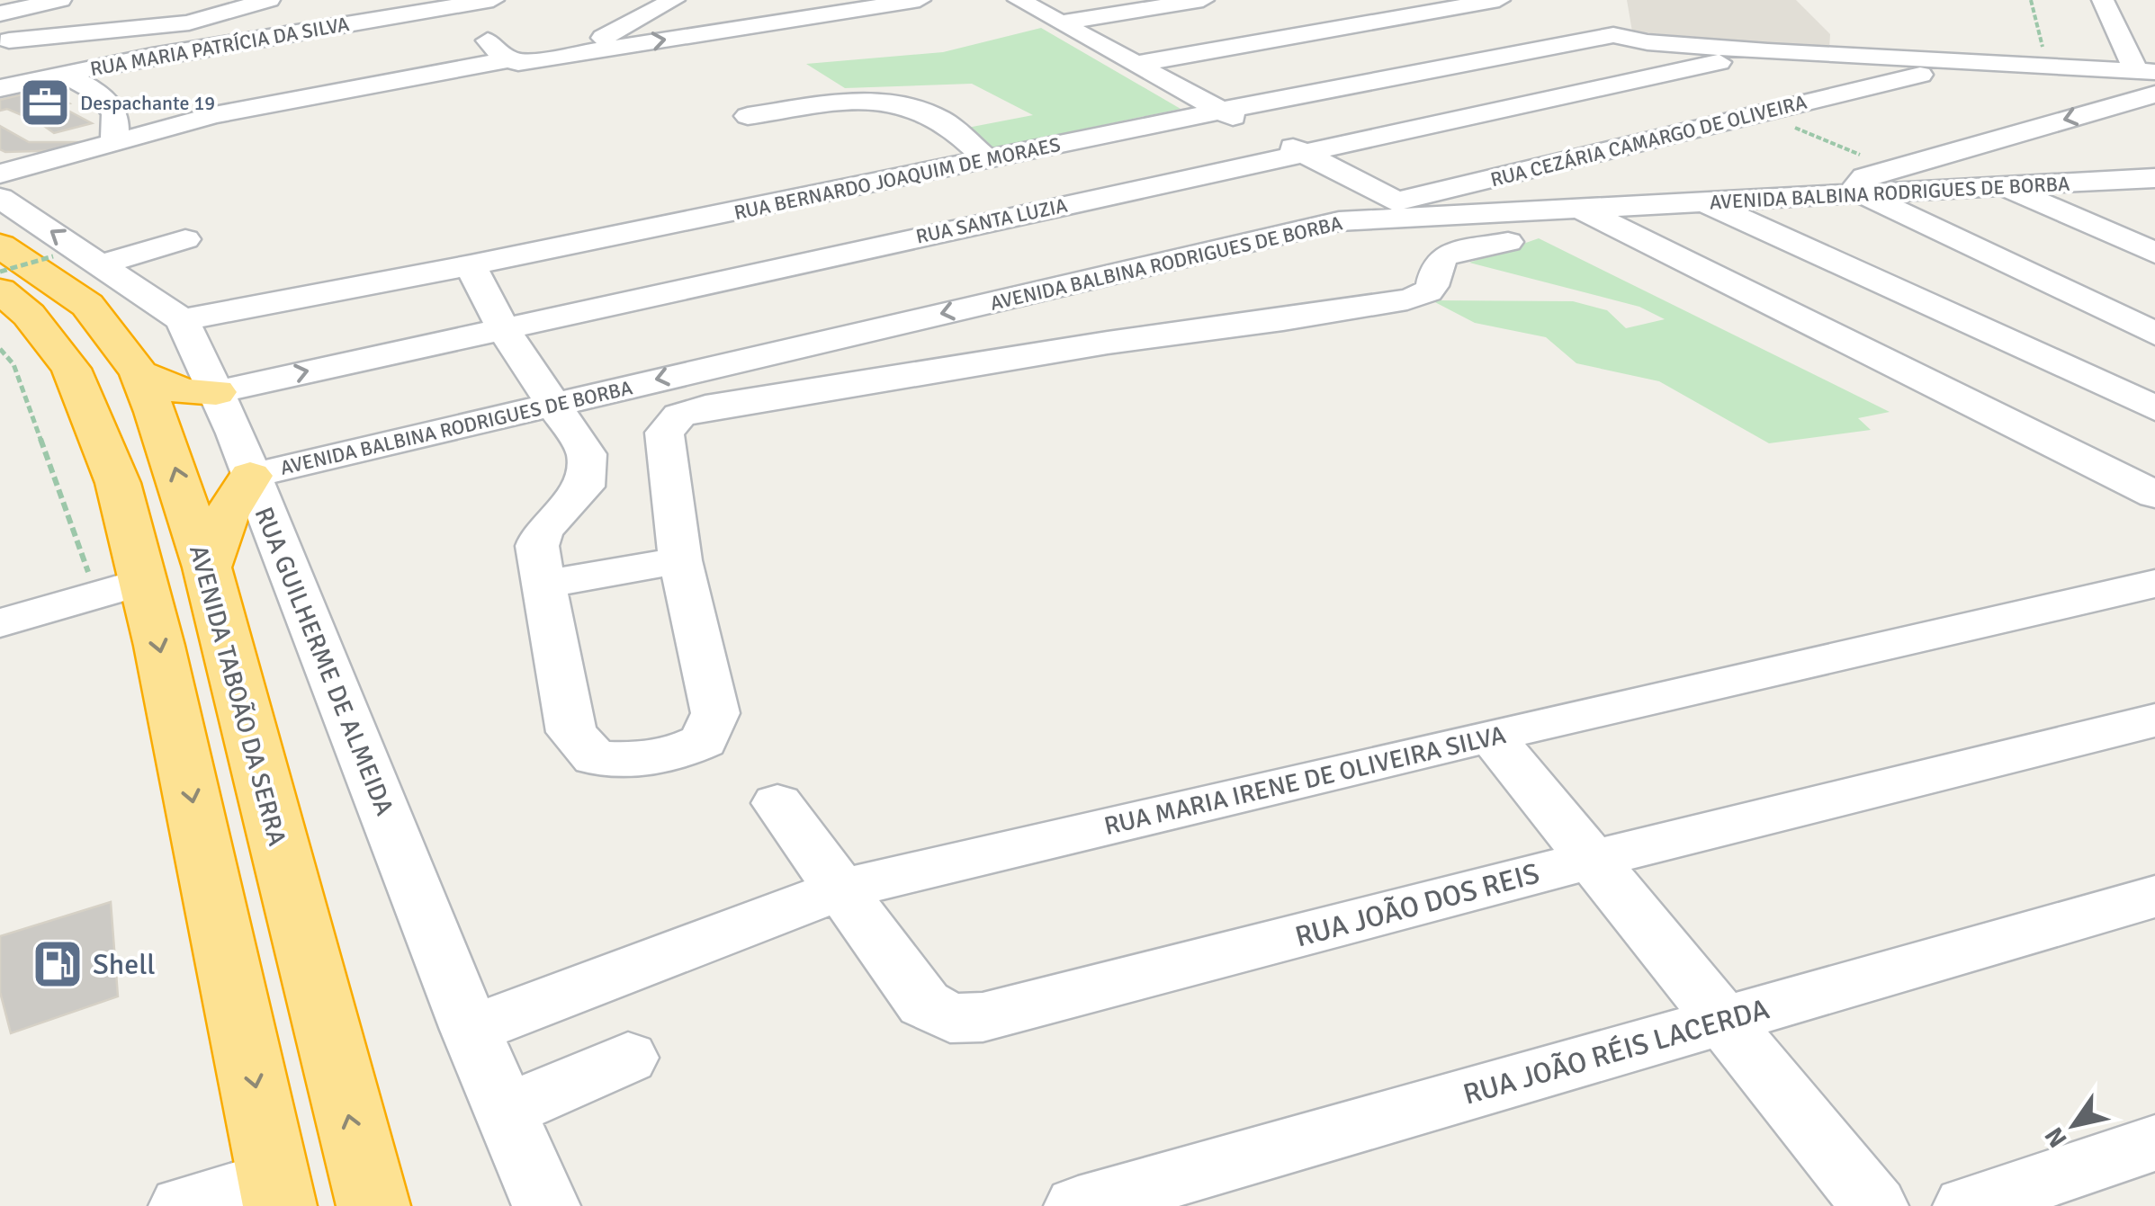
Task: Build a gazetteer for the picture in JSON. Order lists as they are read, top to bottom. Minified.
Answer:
{"streets":{"highway":["AVENIDA TABOÃO DA SERRA"],"street":["RUA MARIA PATRÍCIA DA SILVA","RUA CEZÁRIA CAMARGO DE OLIVEIRA","RUA BERNARDO JOAQUIM DE MORAES","AVENIDA BALBINA RODRIGUES DE BORBA","RUA SANTA LUZIA","RUA GUILHERME DE ALMEIDA","RUA MARIA IRENE DE OLIVEIRA SILVA","RUA JOÃO DOS REIS","RUA JOÃO RÉIS LACERDA"]},"crossings":[["RUA CEZÁRIA CAMARGO DE OLIVEIRA","AVENIDA BALBINA RODRIGUES DE BORBA"],["RUA BERNARDO JOAQUIM DE MORAES","RUA SANTA LUZIA"],["RUA BERNARDO JOAQUIM DE MORAES","RUA GUILHERME DE ALMEIDA"],["AVENIDA BALBINA RODRIGUES DE BORBA","RUA GUILHERME DE ALMEIDA"],["RUA SANTA LUZIA","RUA GUILHERME DE ALMEIDA"],["RUA GUILHERME DE ALMEIDA","RUA MARIA IRENE DE OLIVEIRA SILVA"],["RUA MARIA IRENE DE OLIVEIRA SILVA","RUA JOÃO DOS REIS"]],"places":{"office":["Despachante 19"],"fuel station":["Shell"]},"north":"bottom left"}
